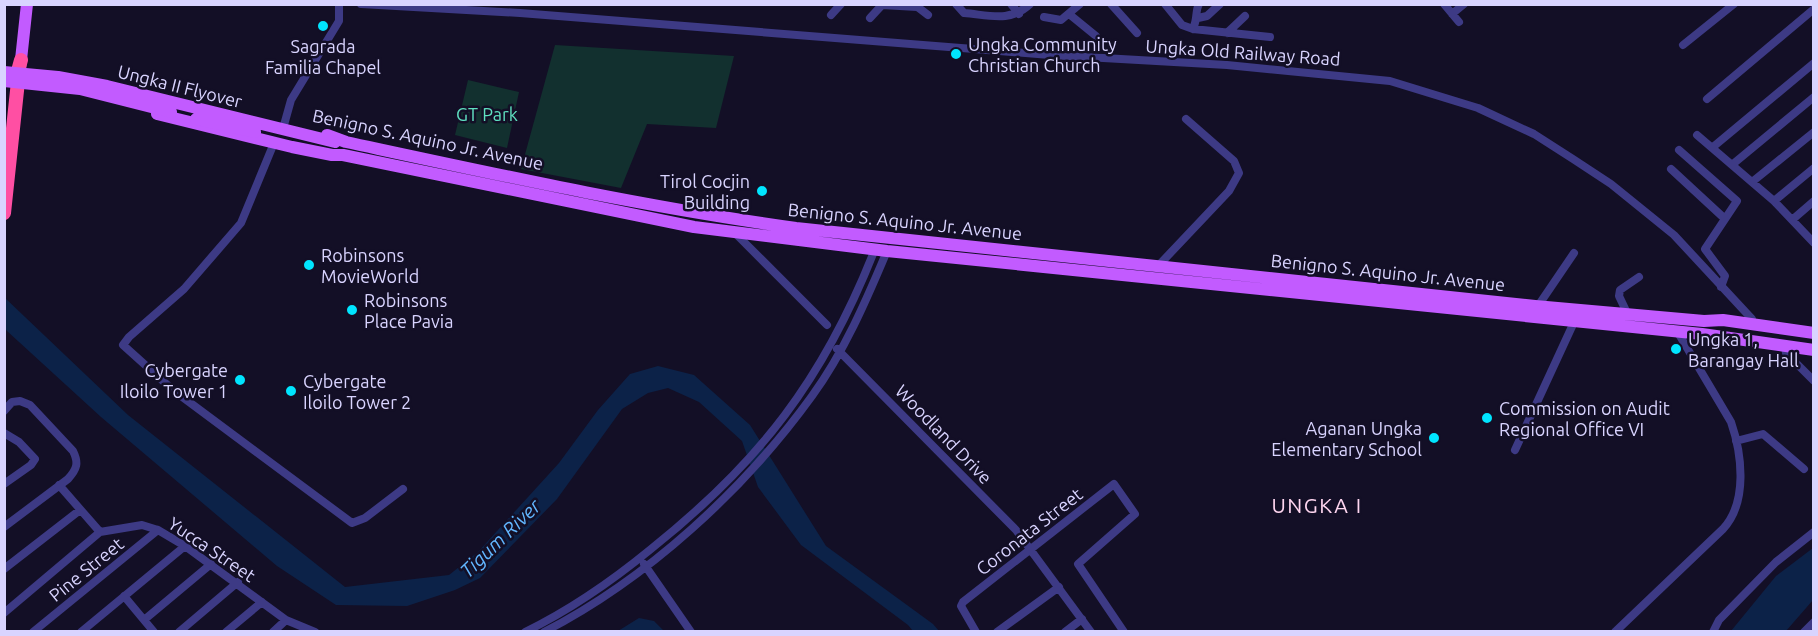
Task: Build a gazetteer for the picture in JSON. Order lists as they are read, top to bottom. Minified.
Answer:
{"streets":{"main road":["Ungka II Flyover","Benigno S. Aquino Jr. Avenue"],"street":["Ungka Old Railway Road","Woodland Drive","Coronata Street","Yucca Street","Pine Street"]},"crossings":[["Ungka Old Railway Road","Benigno S. Aquino Jr. Avenue"],["Ungka II Flyover","Benigno S. Aquino Jr. Avenue"],["Woodland Drive","Coronata Street"],["Yucca Street","Pine Street"]],"districts":["UNGKA I"],"water":["Tigum River"],"parks":["GT Park"],"places":["Sagrada Familia Chapel","Ungka Community Christian Church","Tirol Cocjin Building","Robinsons MovieWorld","Robinsons Place Pavia","Ungka 1, Barangay Hall","Cybergate Iloilo Tower 1","Cybergate Iloilo Tower 2","Commission on Audit Regional Office VI","Aganan Ungka Elementary School"]}
